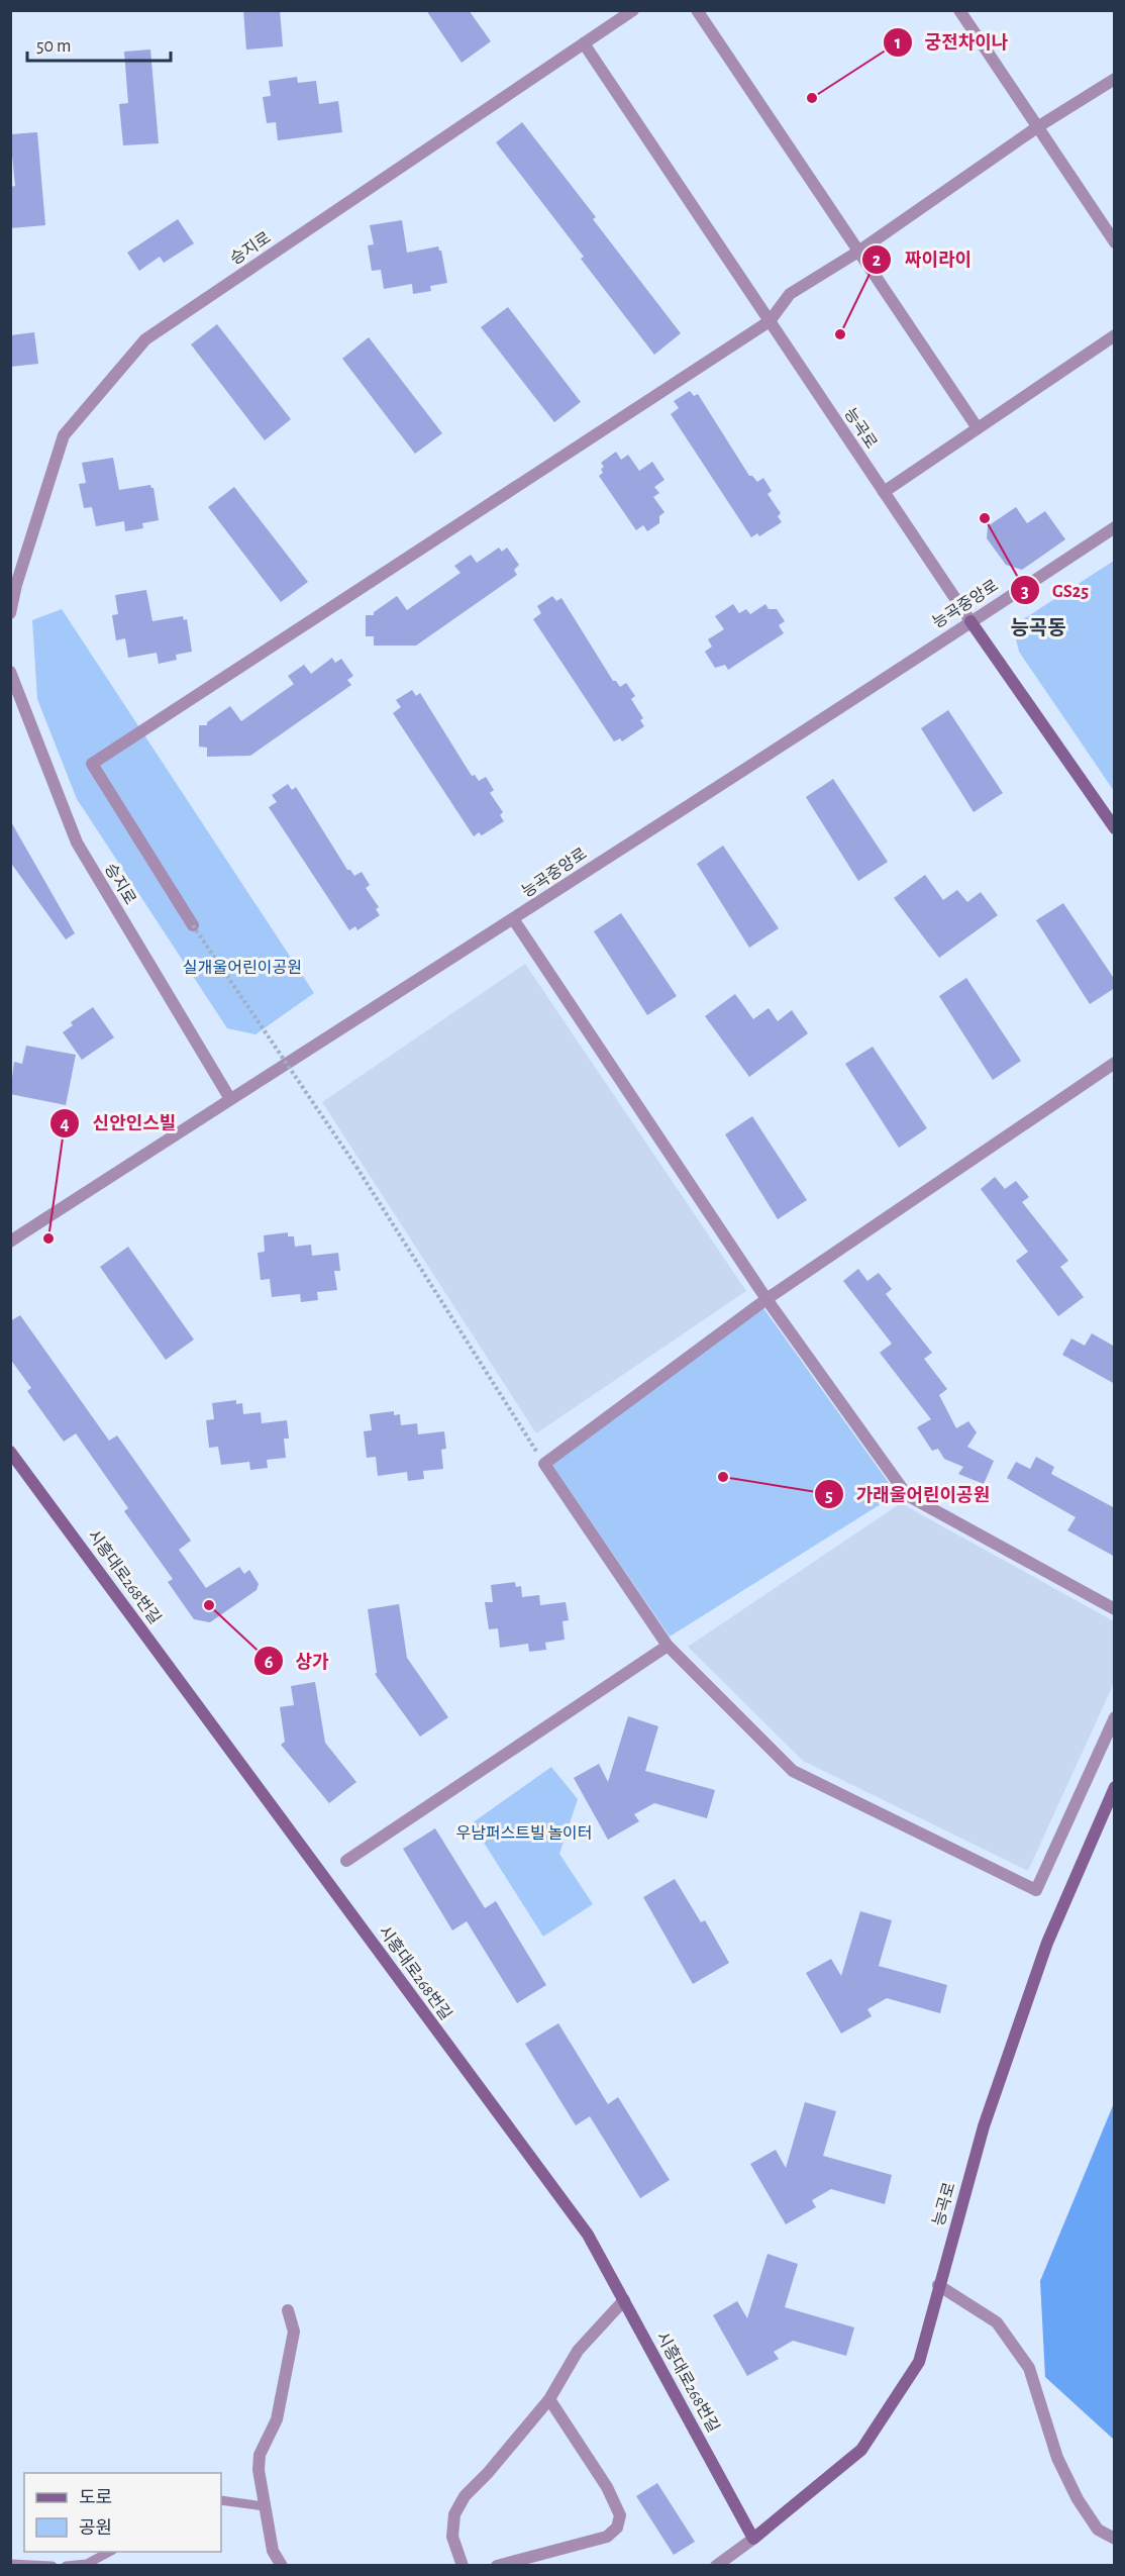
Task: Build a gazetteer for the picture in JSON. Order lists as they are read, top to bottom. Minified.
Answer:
{"streets":{"main road":["능곡로","시흥대로268번길"],"street":["승지로","능곡중앙로"]},"crossings":[["승지로","능곡로"],["승지로","능곡중앙로"],["능곡로","능곡중앙로"],["능곡로","시흥대로268번길"]],"districts":["능곡동"],"parks":["실개울어린이공원","우남퍼스트빌 놀이터"],"places":["궁전차이나","짜이라이","GS25","신안인스빌","가래울어린이공원","상가"],"legend":["도로","공원"],"scale_bar":"50 m"}
